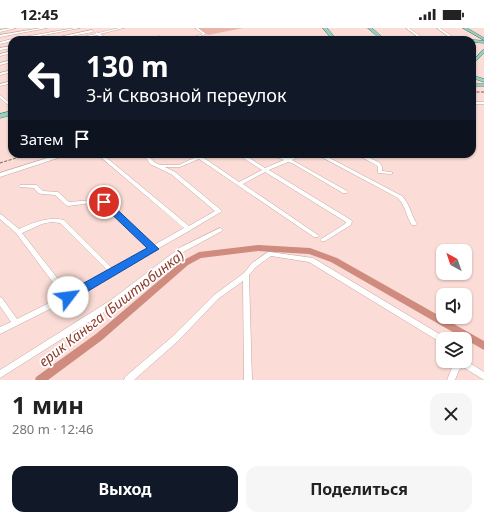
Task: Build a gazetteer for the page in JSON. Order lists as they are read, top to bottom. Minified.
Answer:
{"water":["ерик Каньга (Биштюбинка)"],"north":"top left","page":{"status":"12:45","turn":["130 m","3-й Сквозной переулок"],"then":"Затем","heading":["1 мин","280 m · 12:46"],"buttons":["Выход","Поделиться"]}}
